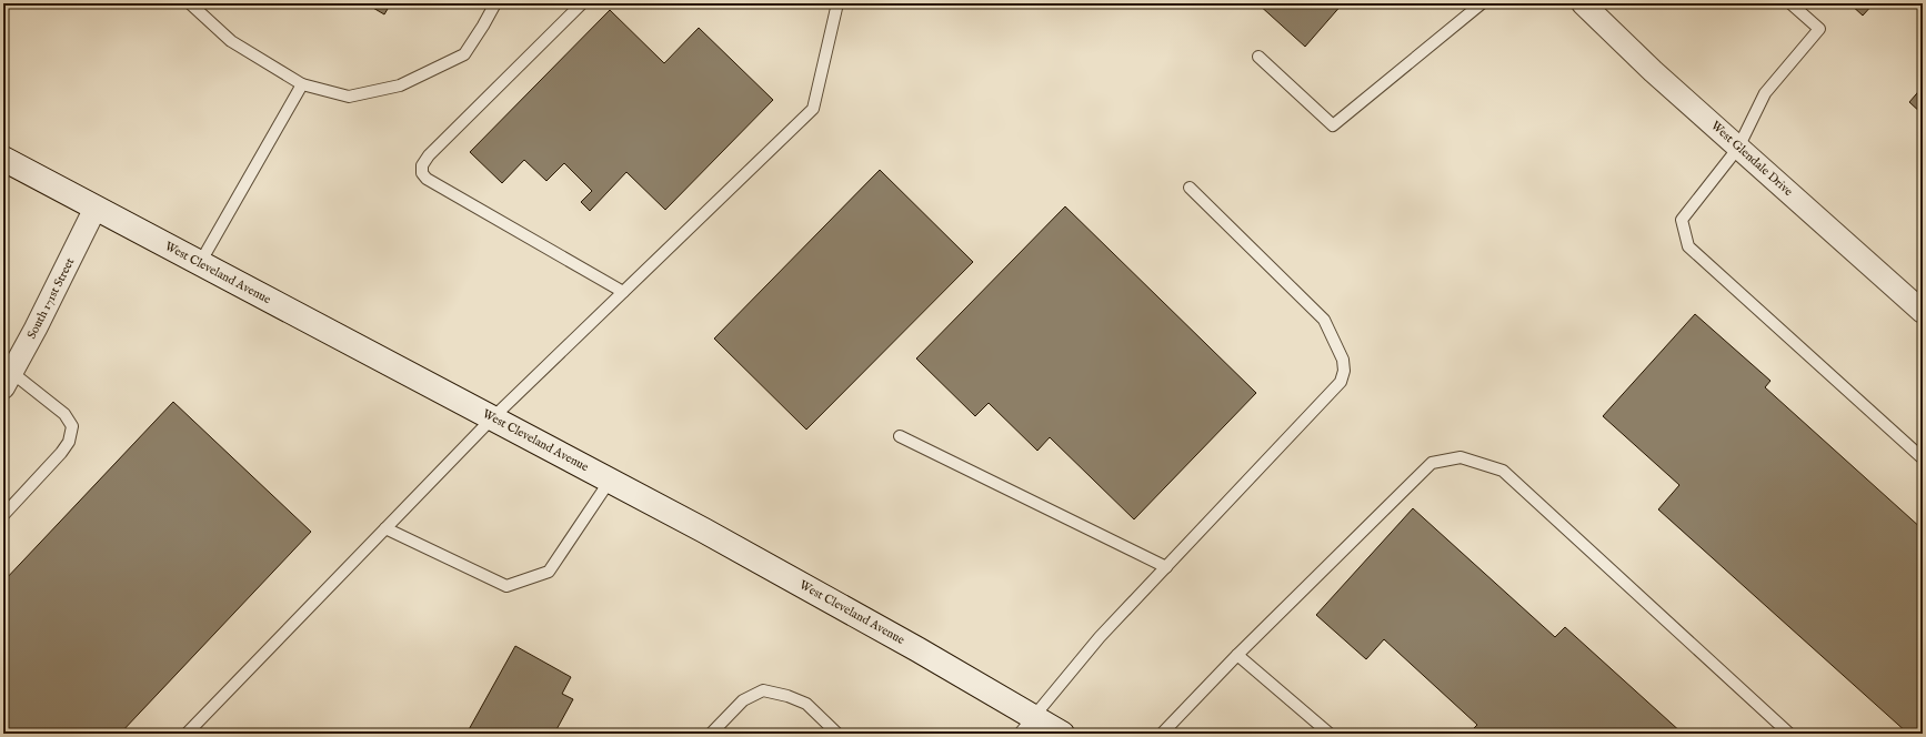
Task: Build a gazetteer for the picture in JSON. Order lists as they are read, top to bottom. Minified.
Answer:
{"streets":{"main road":["West Cleveland Avenue"],"street":["West Glendale Drive","South 171st Street"]},"crossings":[["West Cleveland Avenue","South 171st Street"]]}
